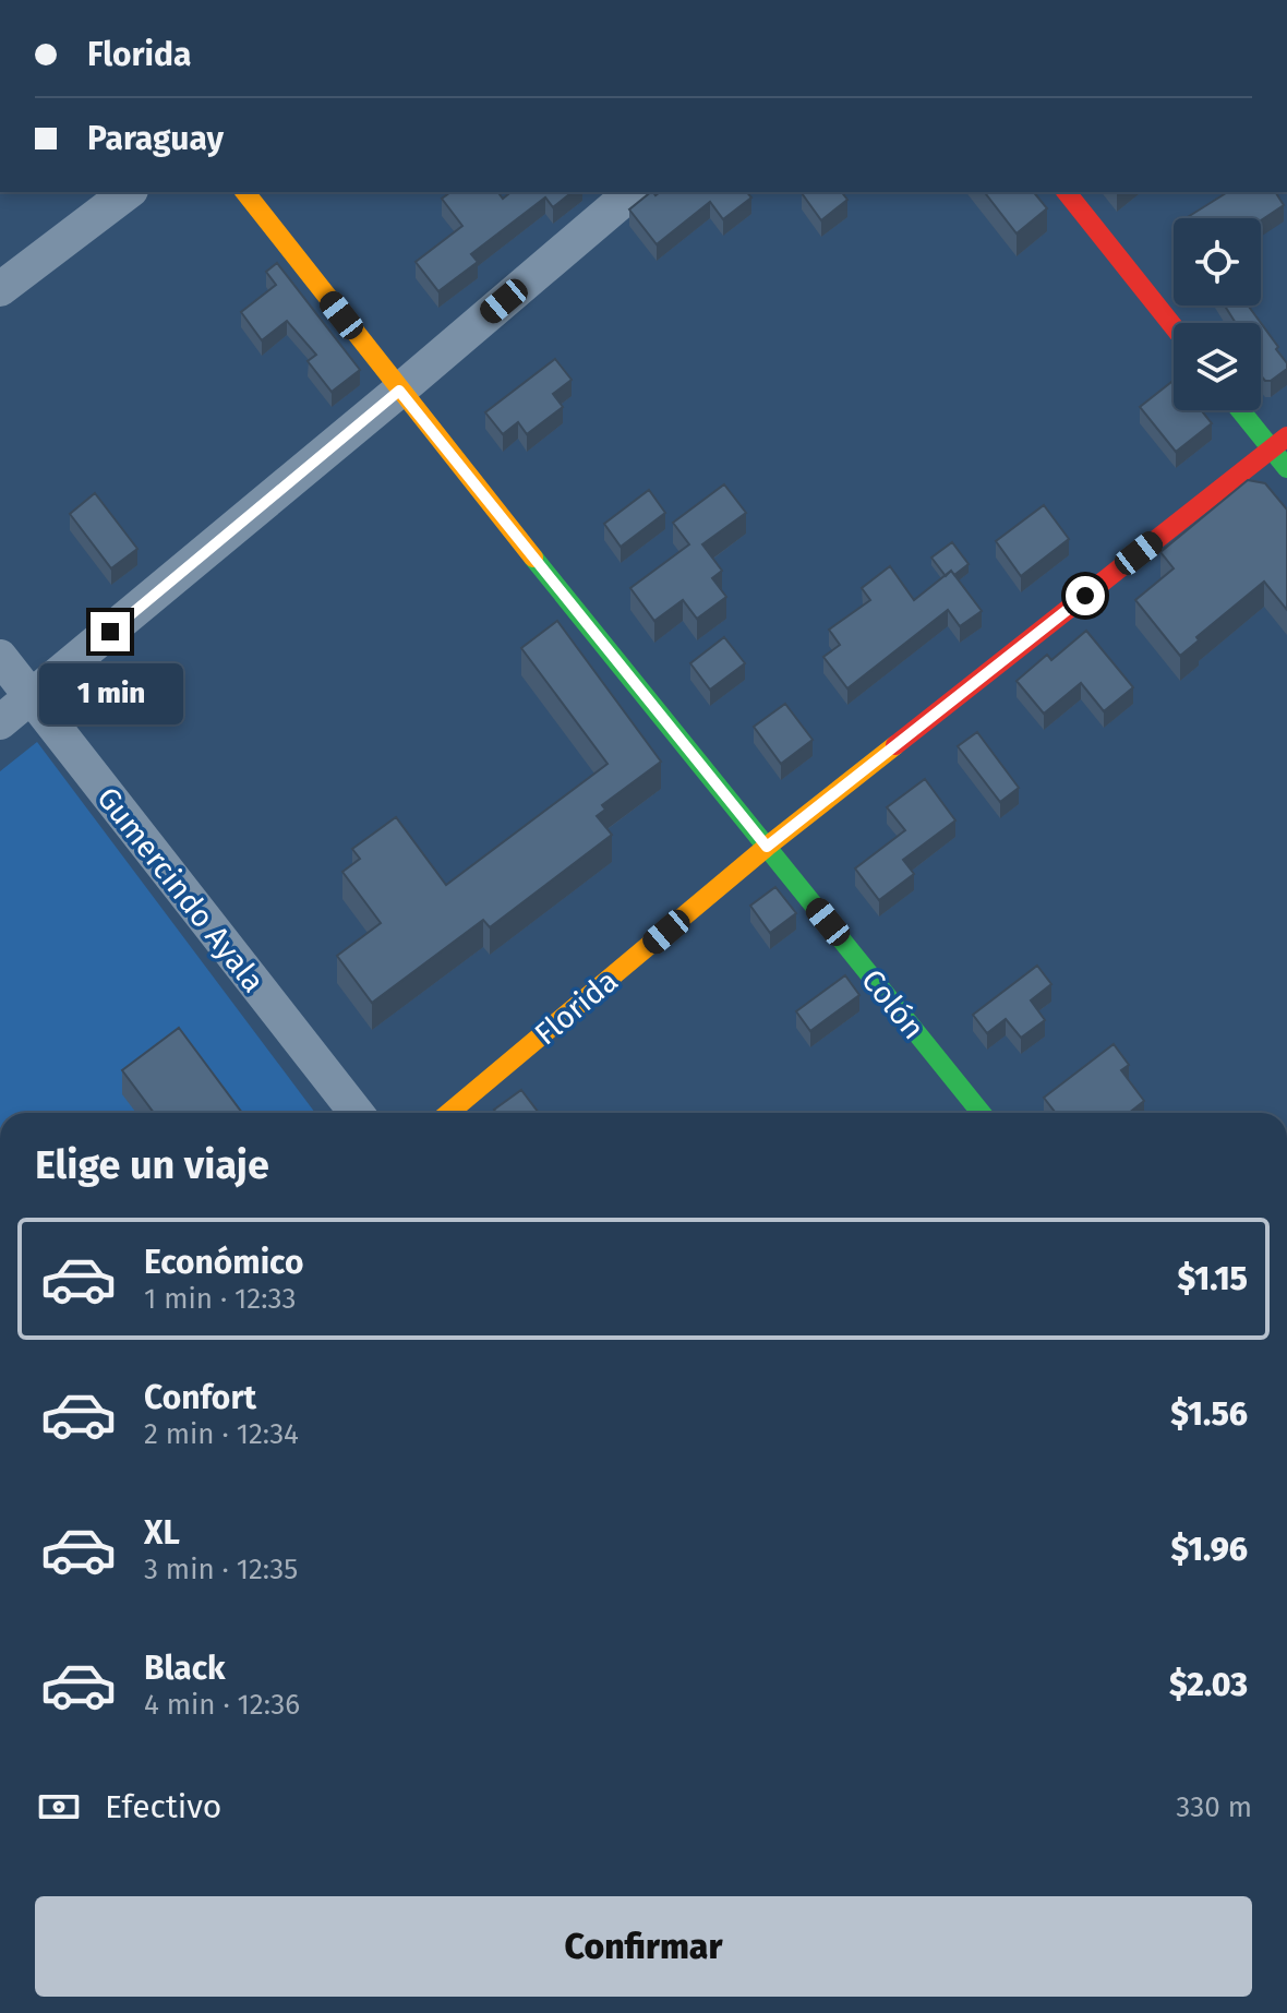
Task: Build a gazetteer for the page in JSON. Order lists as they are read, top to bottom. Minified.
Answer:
{"streets":{"street":["Gumercindo Ayala","Colón","Florida"]},"crossings":[["Colón","Florida"]],"page":{"banner":["Florida","Paraguay"],"bubble":"1 min","heading":"Elige un viaje","list":[{"name":"Económico","note":"1 min · 12:33","value":"$1.15"},{"name":"Confort","note":"2 min · 12:34","value":"$1.56"},{"name":"XL","note":"3 min · 12:35","value":"$1.96"},{"name":"Black","note":"4 min · 12:36","value":"$2.03"}],"pay":["Efectivo","330 m"],"buttons":"Confirmar"}}
